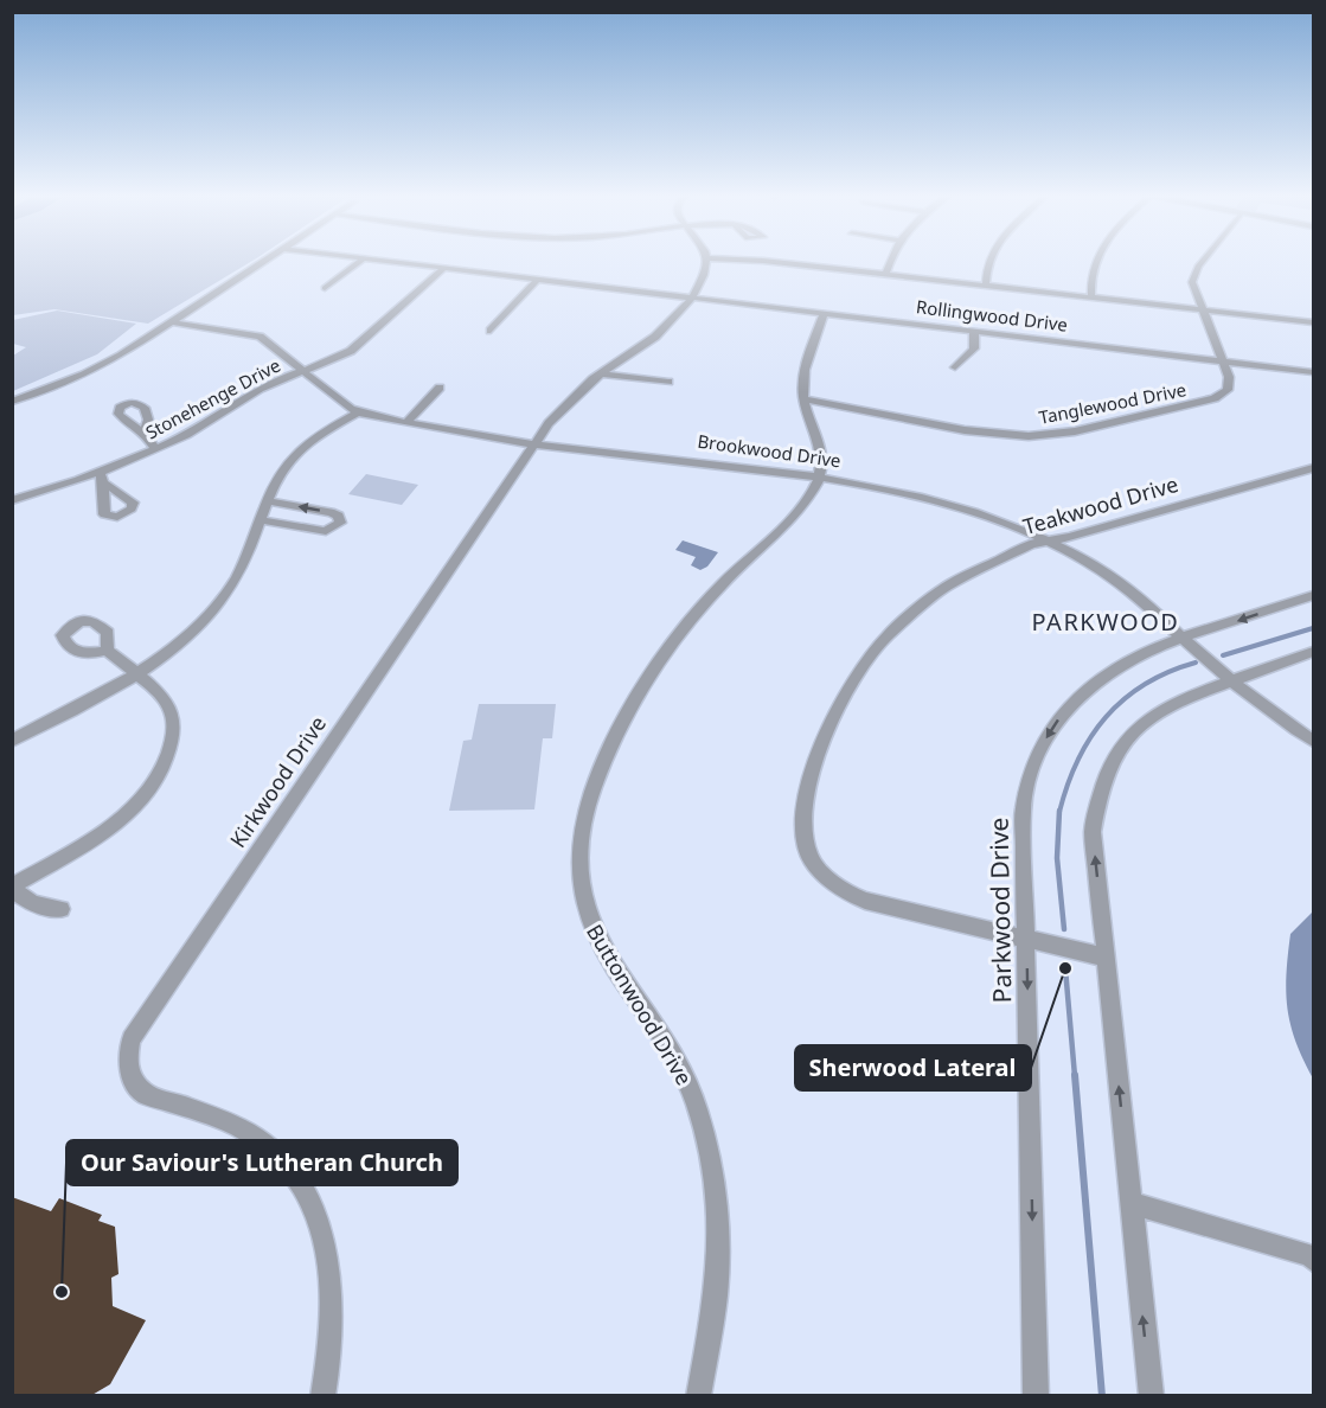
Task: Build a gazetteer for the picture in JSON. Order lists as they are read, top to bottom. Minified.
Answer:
{"streets":{"street":["Rollingwood Drive","Stonehenge Drive","Tanglewood Drive","Brookwood Drive","Teakwood Drive","Kirkwood Drive","Parkwood Drive","Buttonwood Drive"]},"crossings":[["Rollingwood Drive","Stonehenge Drive"],["Rollingwood Drive","Tanglewood Drive"],["Rollingwood Drive","Kirkwood Drive"],["Stonehenge Drive","Brookwood Drive"],["Brookwood Drive","Teakwood Drive"],["Brookwood Drive","Kirkwood Drive"],["Brookwood Drive","Parkwood Drive"],["Brookwood Drive","Buttonwood Drive"],["Teakwood Drive","Parkwood Drive"]],"districts":["PARKWOOD"],"places":["Sherwood Lateral","Our Saviour's Lutheran Church"]}
